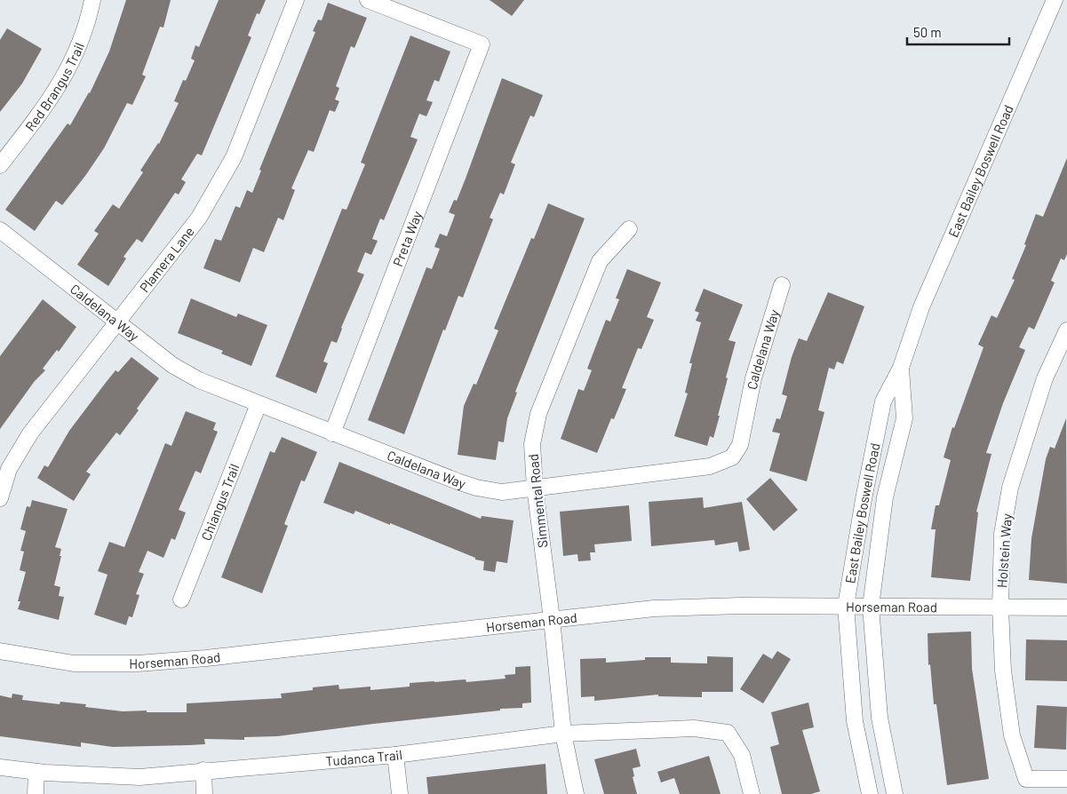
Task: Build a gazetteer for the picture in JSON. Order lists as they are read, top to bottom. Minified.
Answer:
{"streets":{"street":["Red Brangus Trail","East Bailey Boswell Road","Preta Way","Plamera Lane","Caldelana Way","Simmental Road","Chiangus Trail","Holstein Way","Horseman Road","Tudanca Trail"]},"crossings":[["East Bailey Boswell Road","Horseman Road"],["Preta Way","Caldelana Way"],["Plamera Lane","Caldelana Way"],["Caldelana Way","Simmental Road"],["Caldelana Way","Chiangus Trail"],["Simmental Road","Horseman Road"],["Simmental Road","Tudanca Trail"],["Holstein Way","Horseman Road"]],"scale_bar":"50 m"}
